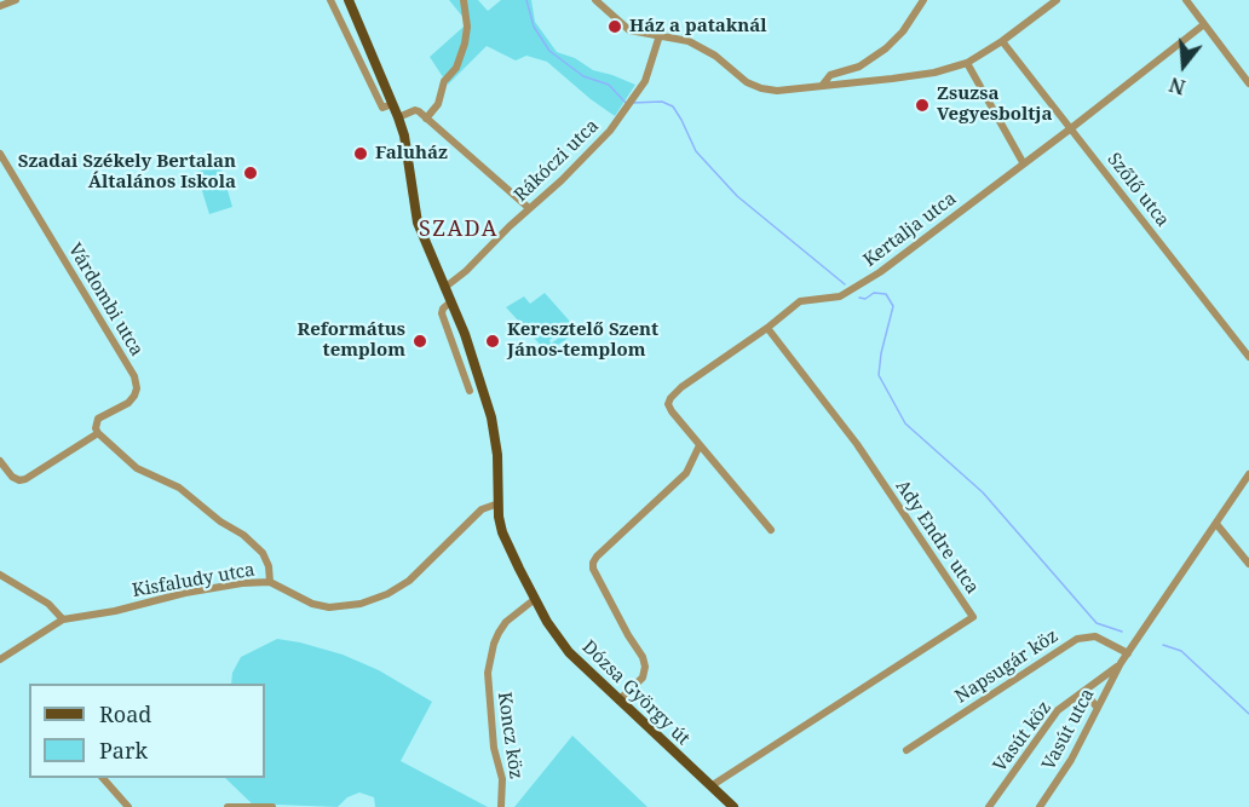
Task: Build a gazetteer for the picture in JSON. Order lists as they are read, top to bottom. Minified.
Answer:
{"streets":{"main road":["Dózsa György út"],"street":["Rákóczi utca","Szőlő utca","Kertalja utca","Várdombi utca","Ady Endre utca","Kisfaludy utca","Napsugár köz","Vasút utca","Koncz köz","Vasút köz"]},"crossings":[["Rákóczi utca","Dózsa György út"],["Szőlő utca","Kertalja utca"],["Kertalja utca","Ady Endre utca"],["Ady Endre utca","Dózsa György út"],["Kisfaludy utca","Dózsa György út"],["Dózsa György út","Koncz köz"],["Vasút utca","Vasút köz"]],"districts":["SZADA"],"places":["Ház a pataknál","Zsuzsa Vegyesboltja","Faluház","Szadai Székely Bertalan Általános Iskola","Református templom","Keresztelő Szent János-templom"],"legend":["Road","Park"],"north":"bottom"}
